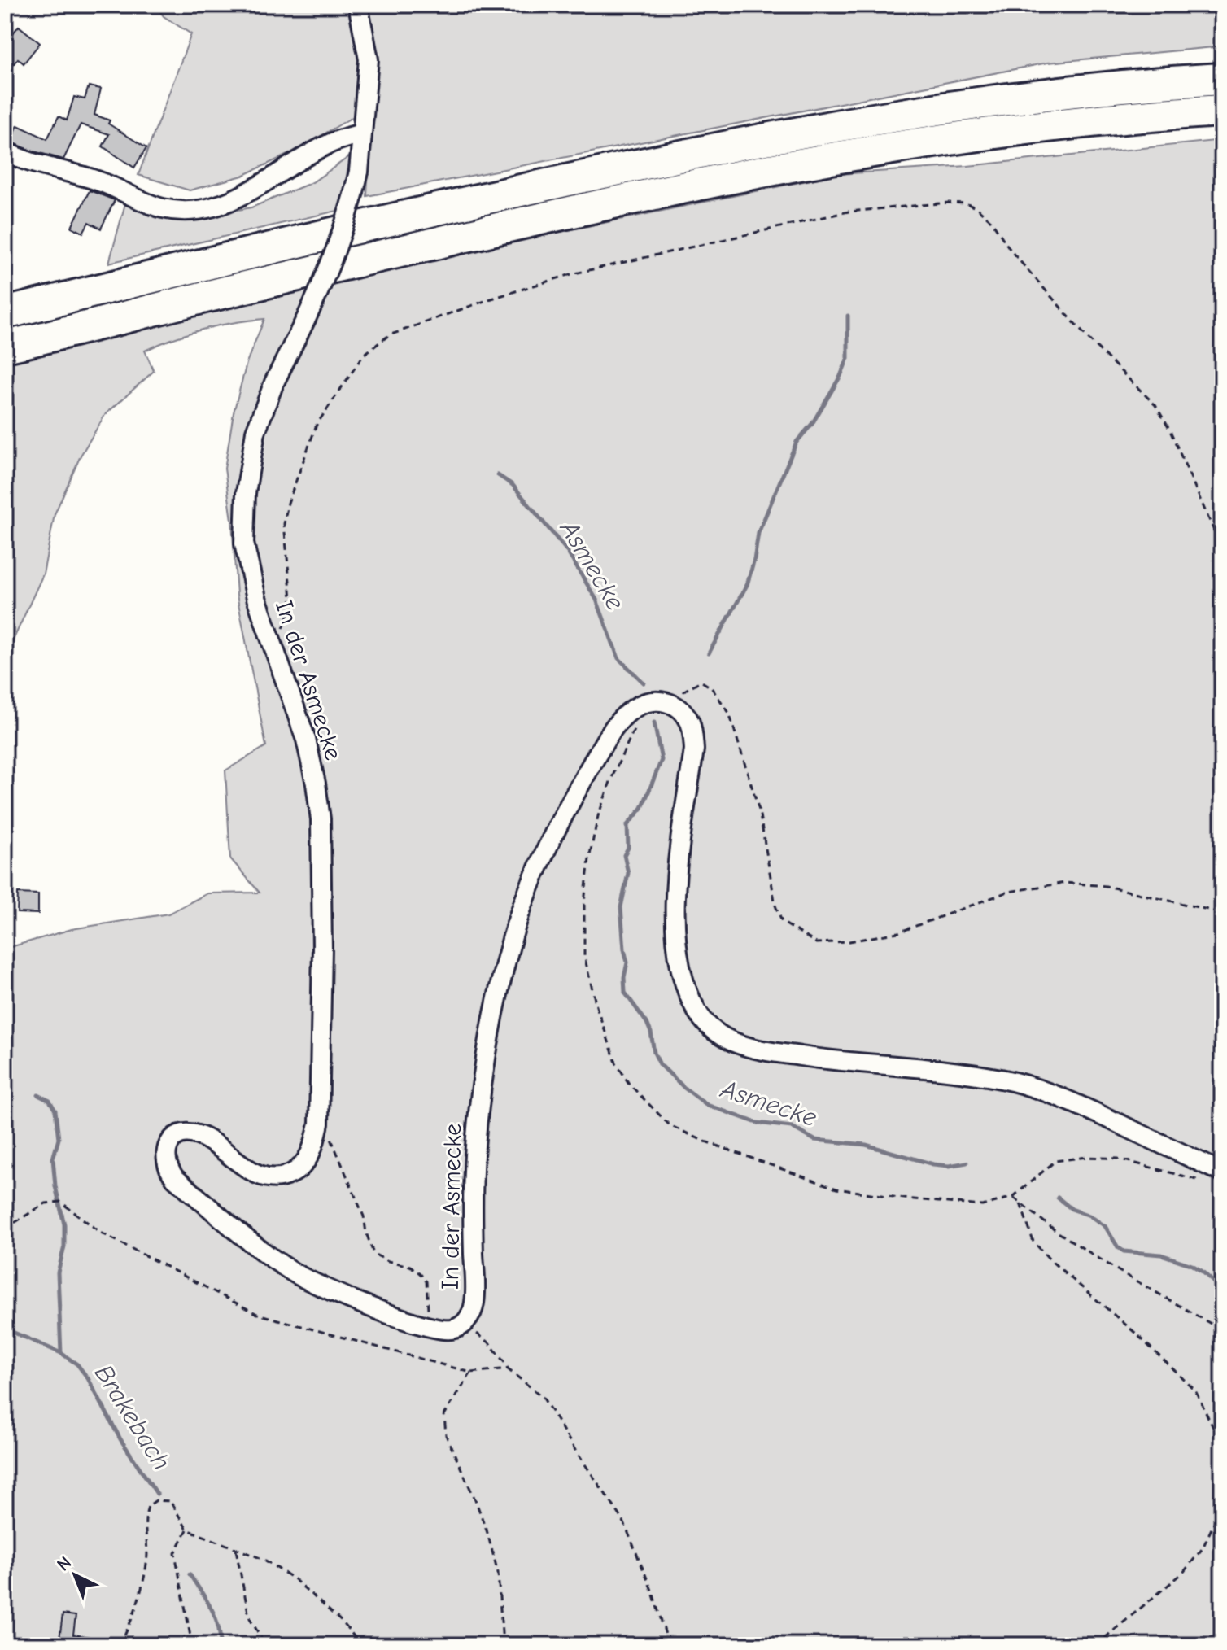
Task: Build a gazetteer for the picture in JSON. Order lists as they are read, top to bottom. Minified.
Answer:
{"streets":{"street":["In der Asmecke"]},"water":["Asmecke","Brakebach"],"north":"top left"}
